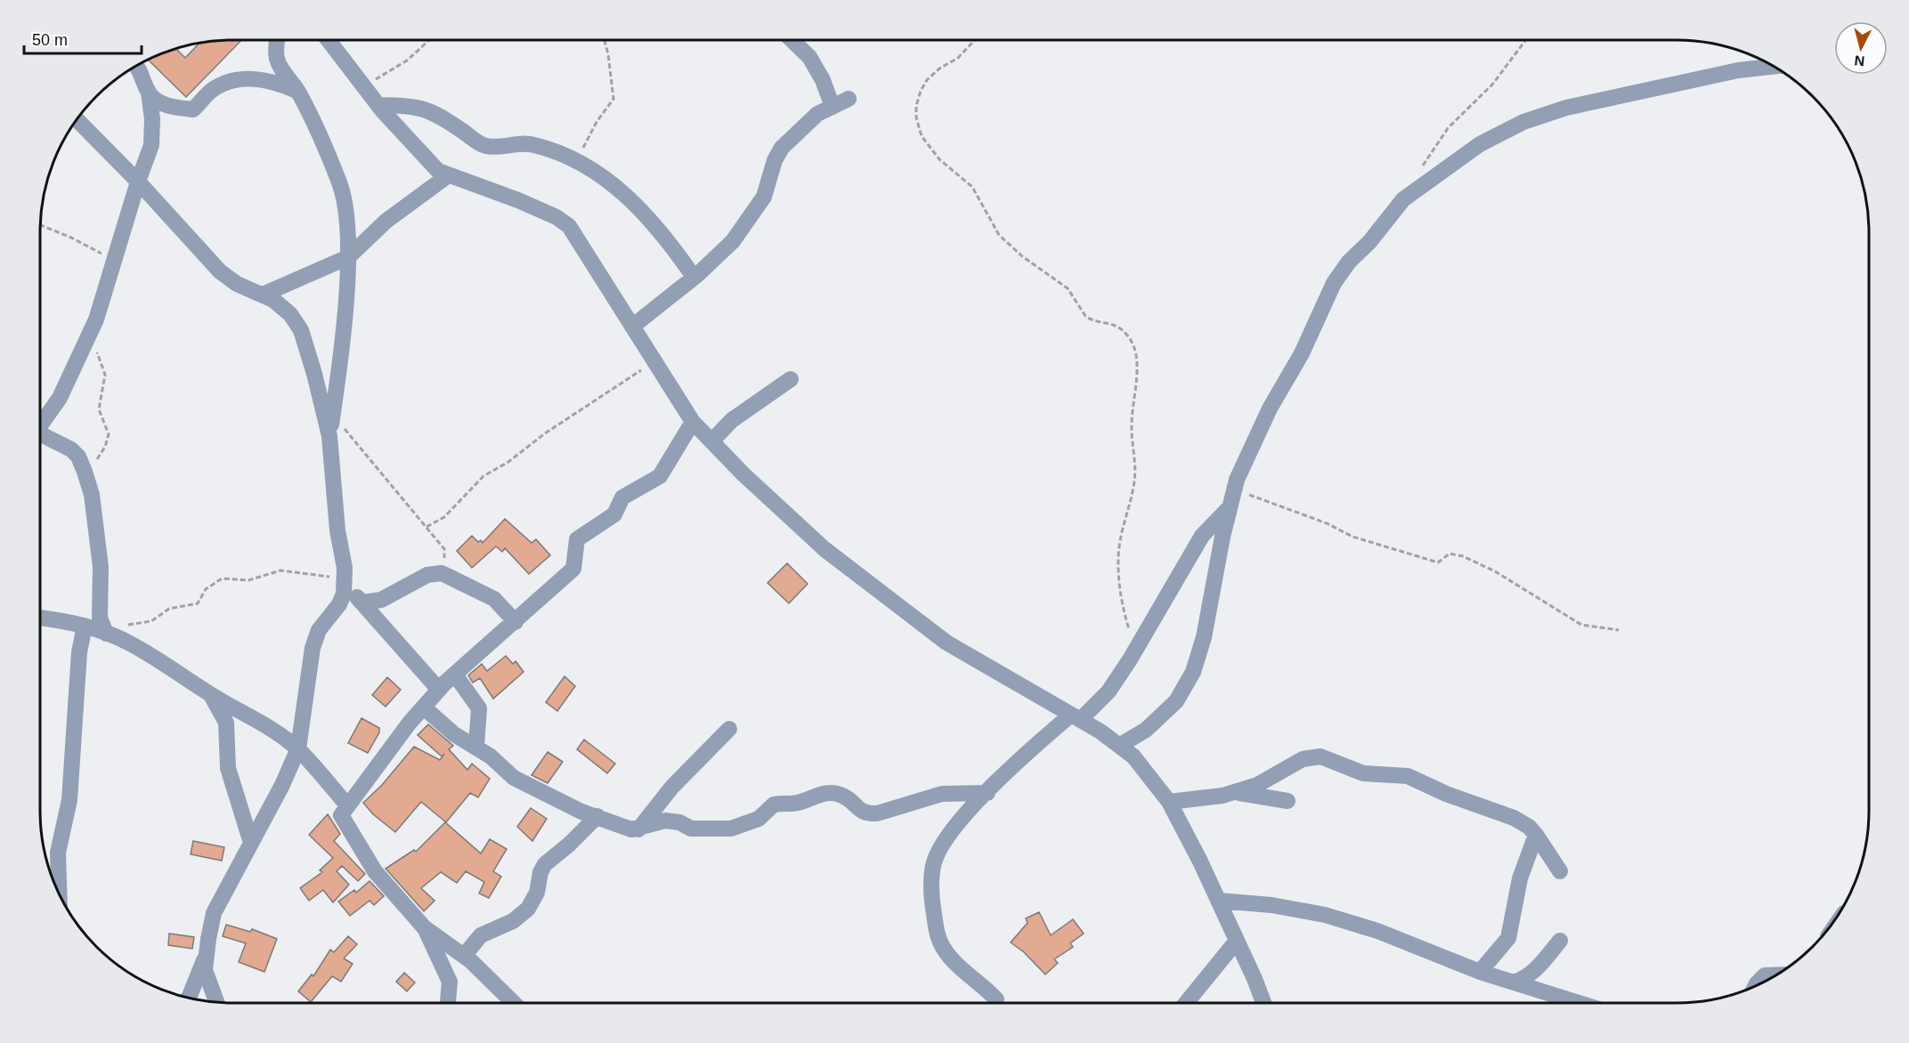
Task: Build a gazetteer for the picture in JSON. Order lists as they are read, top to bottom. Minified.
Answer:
{"scale_bar":"50 m","north":"bottom"}
